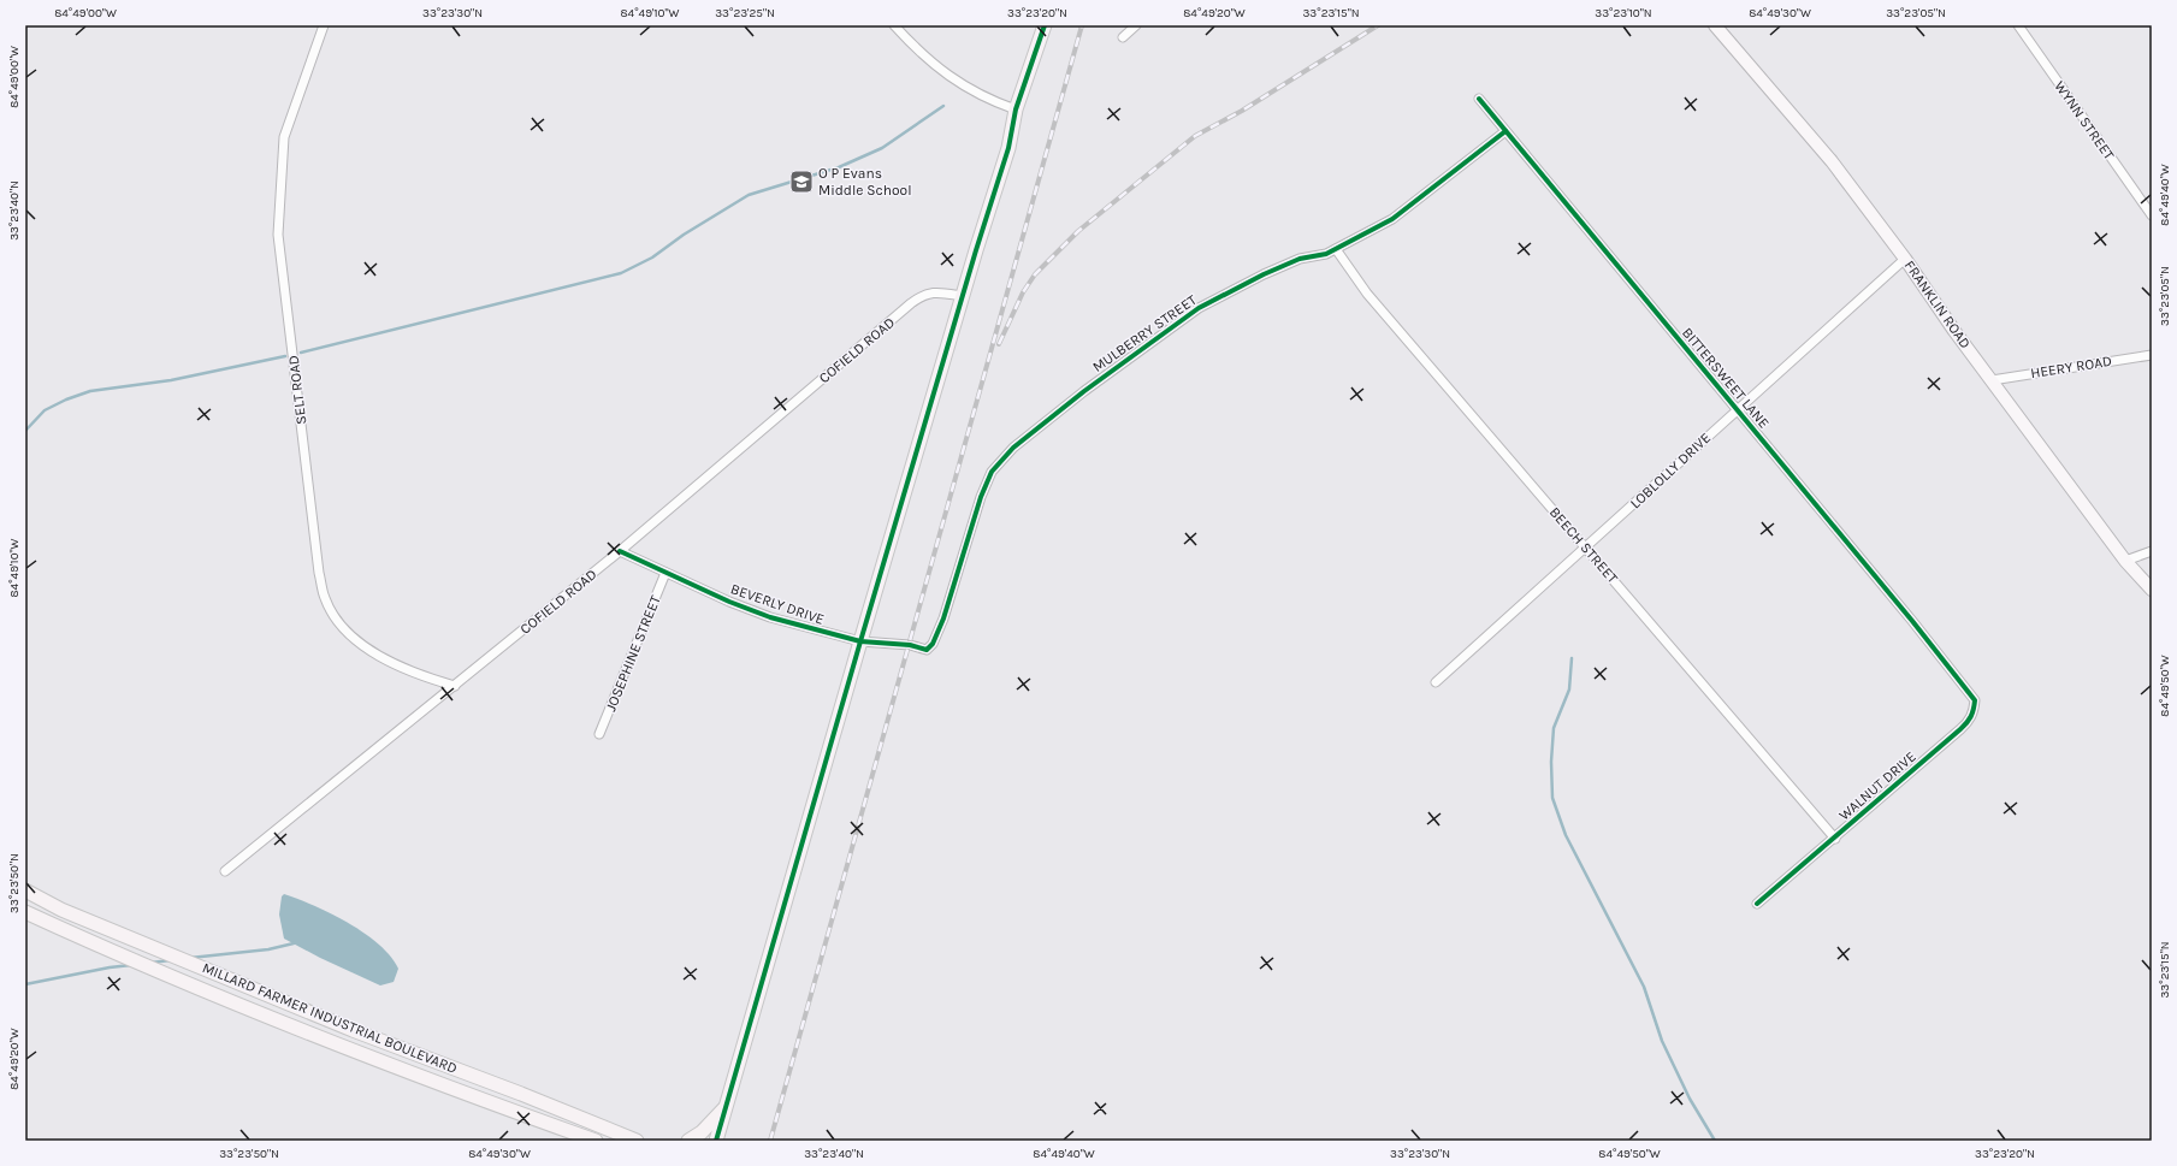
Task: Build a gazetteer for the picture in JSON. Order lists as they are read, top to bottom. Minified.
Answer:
{"streets":{"main road":["FRANKLIN ROAD","MILLARD FARMER INDUSTRIAL BOULEVARD"],"street":["WYNN STREET","MULBERRY STREET","COFIELD ROAD","HEERY ROAD","BITTERSWEET LANE","SELT ROAD","LOBLOLLY DRIVE","BEECH STREET","BEVERLY DRIVE","JOSEPHINE STREET","WALNUT DRIVE"]},"crossings":[["FRANKLIN ROAD","HEERY ROAD"],["FRANKLIN ROAD","LOBLOLLY DRIVE"],["MULBERRY STREET","BITTERSWEET LANE"],["MULBERRY STREET","BEECH STREET"],["MULBERRY STREET","BEVERLY DRIVE"],["COFIELD ROAD","SELT ROAD"],["COFIELD ROAD","BEVERLY DRIVE"],["BITTERSWEET LANE","LOBLOLLY DRIVE"],["BITTERSWEET LANE","WALNUT DRIVE"],["LOBLOLLY DRIVE","BEECH STREET"],["BEECH STREET","WALNUT DRIVE"],["BEVERLY DRIVE","JOSEPHINE STREET"]],"places":{"school or university":["O P Evans Middle School"]},"coordinates":["84°49'00\"W","33°23'30\"N","84°49'10\"W","33°23'25\"N","33°23'20\"N","84°49'20\"W","33°23'15\"N","33°23'10\"N","84°49'30\"W","33°23'05\"N","84°49'40\"W","33°23'40\"N","84°49'50\"W","33°23'50\"N"]}
